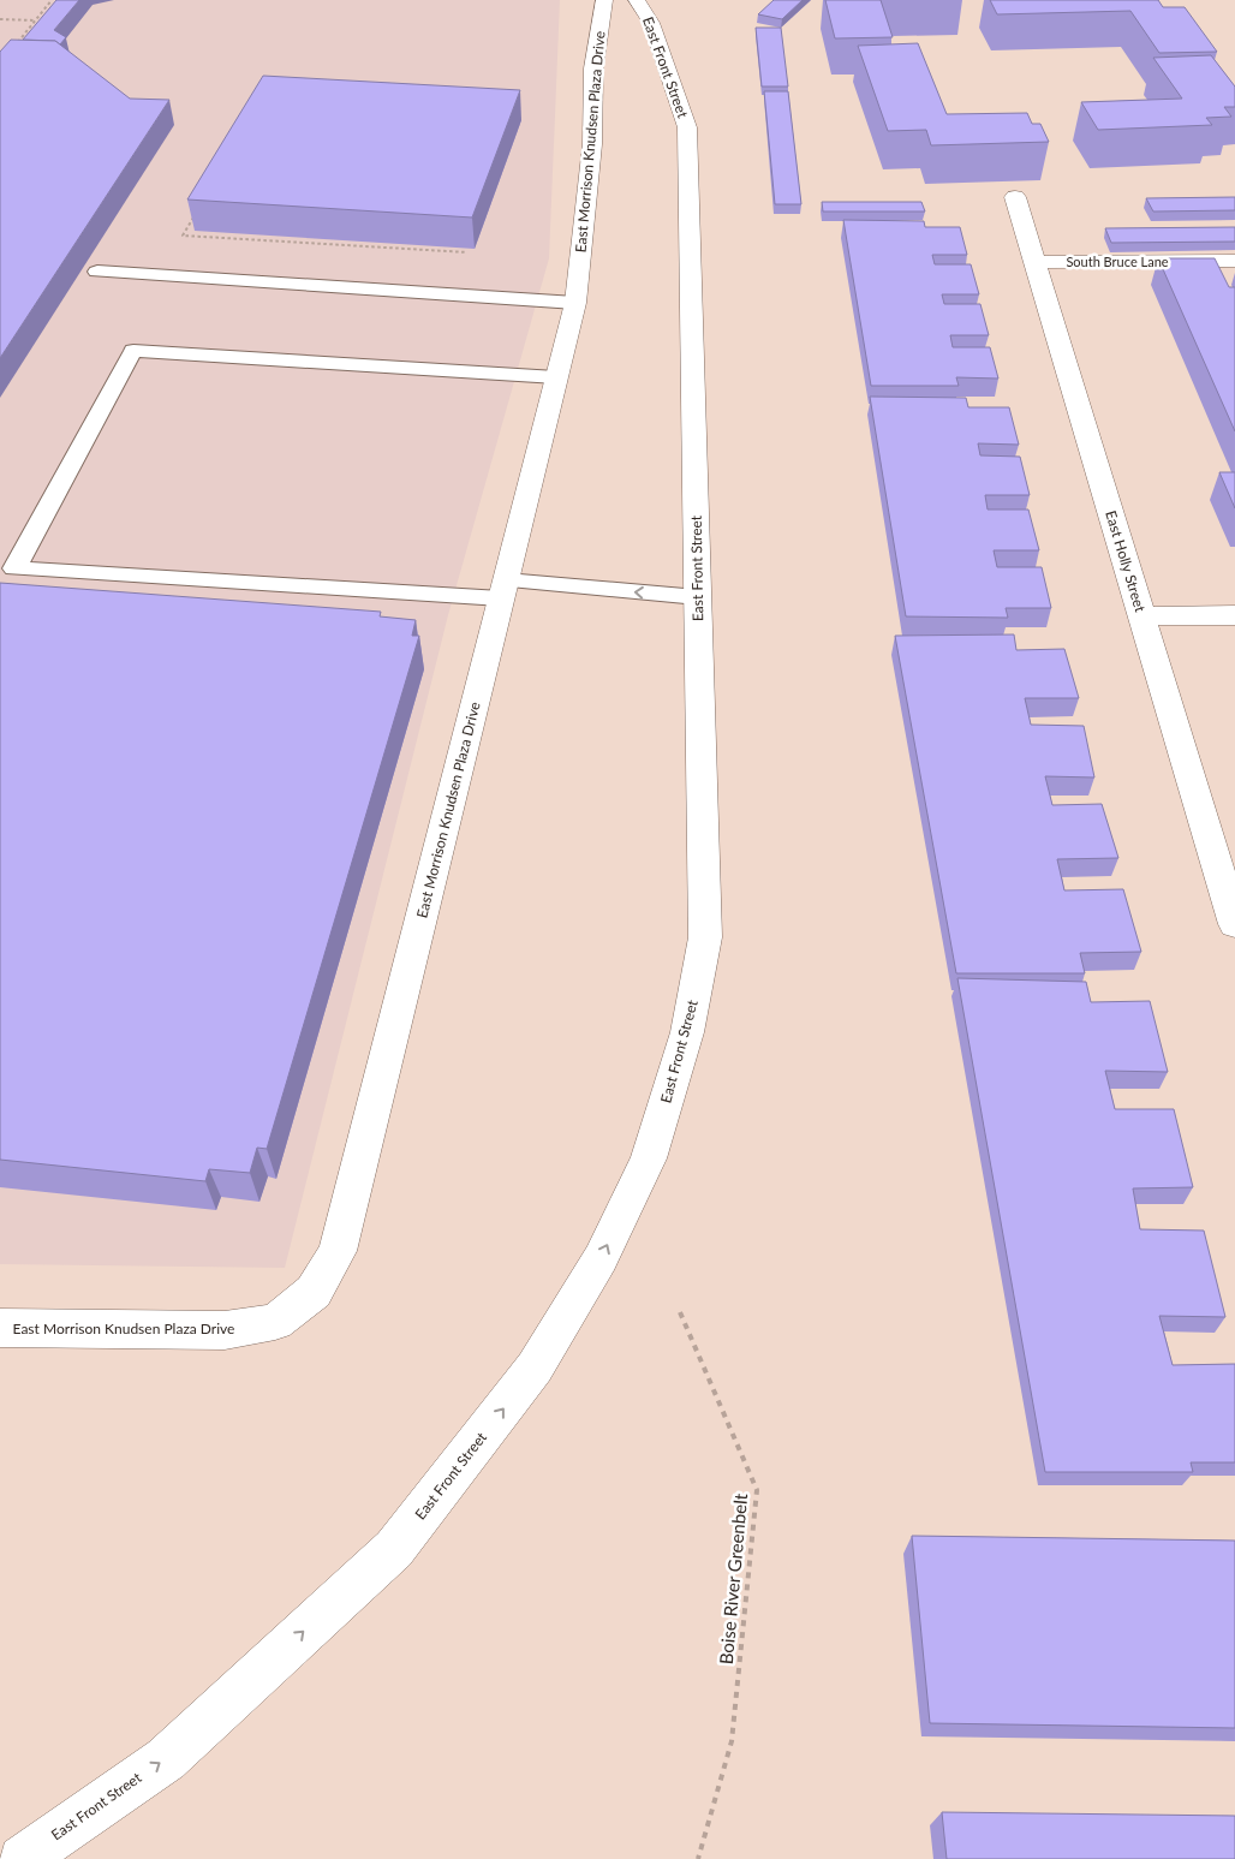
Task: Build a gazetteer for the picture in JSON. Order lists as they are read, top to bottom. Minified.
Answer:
{"streets":{"street":["East Front Street","East Morrison Knudsen Plaza Drive","South Bruce Lane","East Holly Street"],"path":["Boise River Greenbelt"]},"crossings":[["South Bruce Lane","East Holly Street"]],"one_way":["East Front Street"]}
